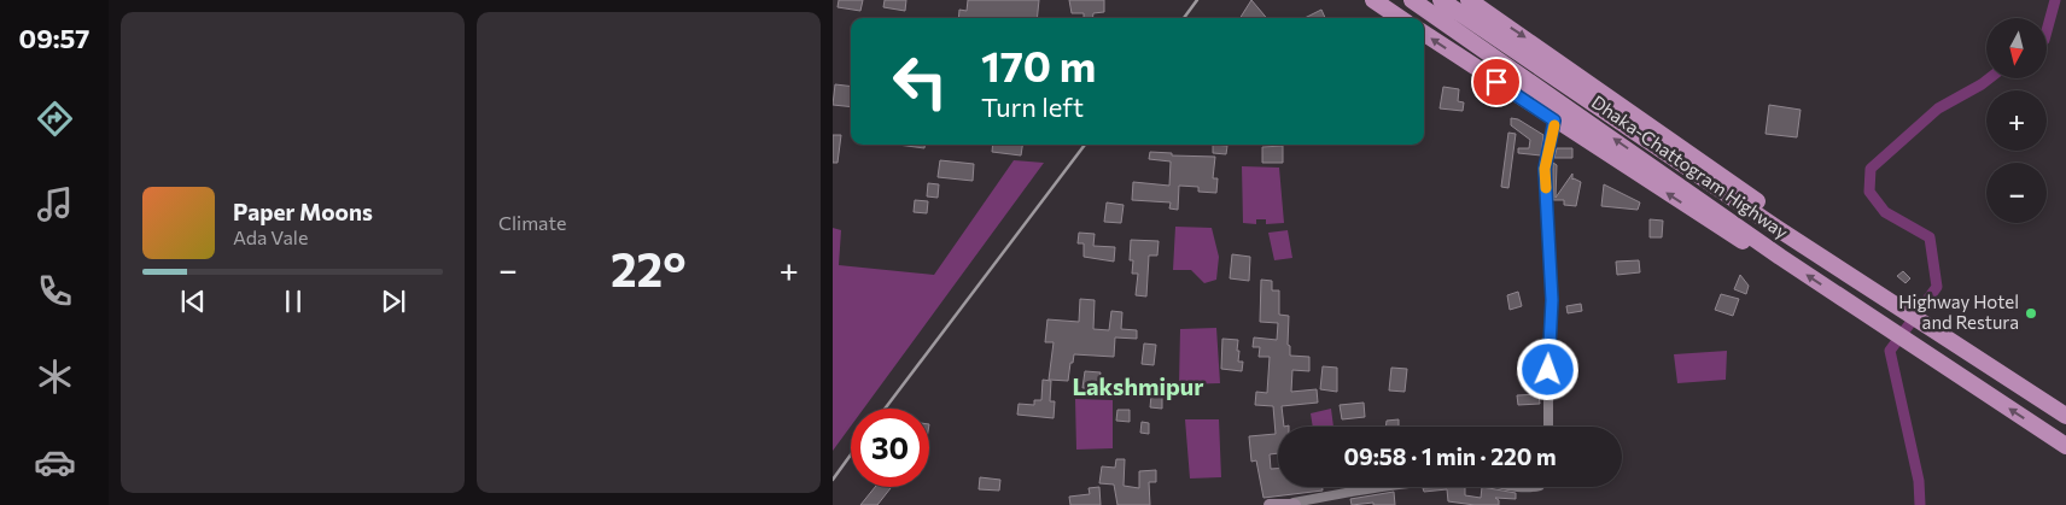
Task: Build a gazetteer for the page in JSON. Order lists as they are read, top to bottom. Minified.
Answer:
{"streets":{"highway":["Dhaka-Chattogram Highway"]},"districts":["Lakshmipur"],"places":["Highway Hotel and Restura"],"north":"bottom","page":{"tabs":"09:57","tile":"Climate","map_buttons":["+","−"],"turn":["170 m","Turn left"],"song":["Paper Moons","Ada Vale"],"heat":["−","22°","+"],"limit":"30","trip":"09:58 · 1 min · 220 m"}}
